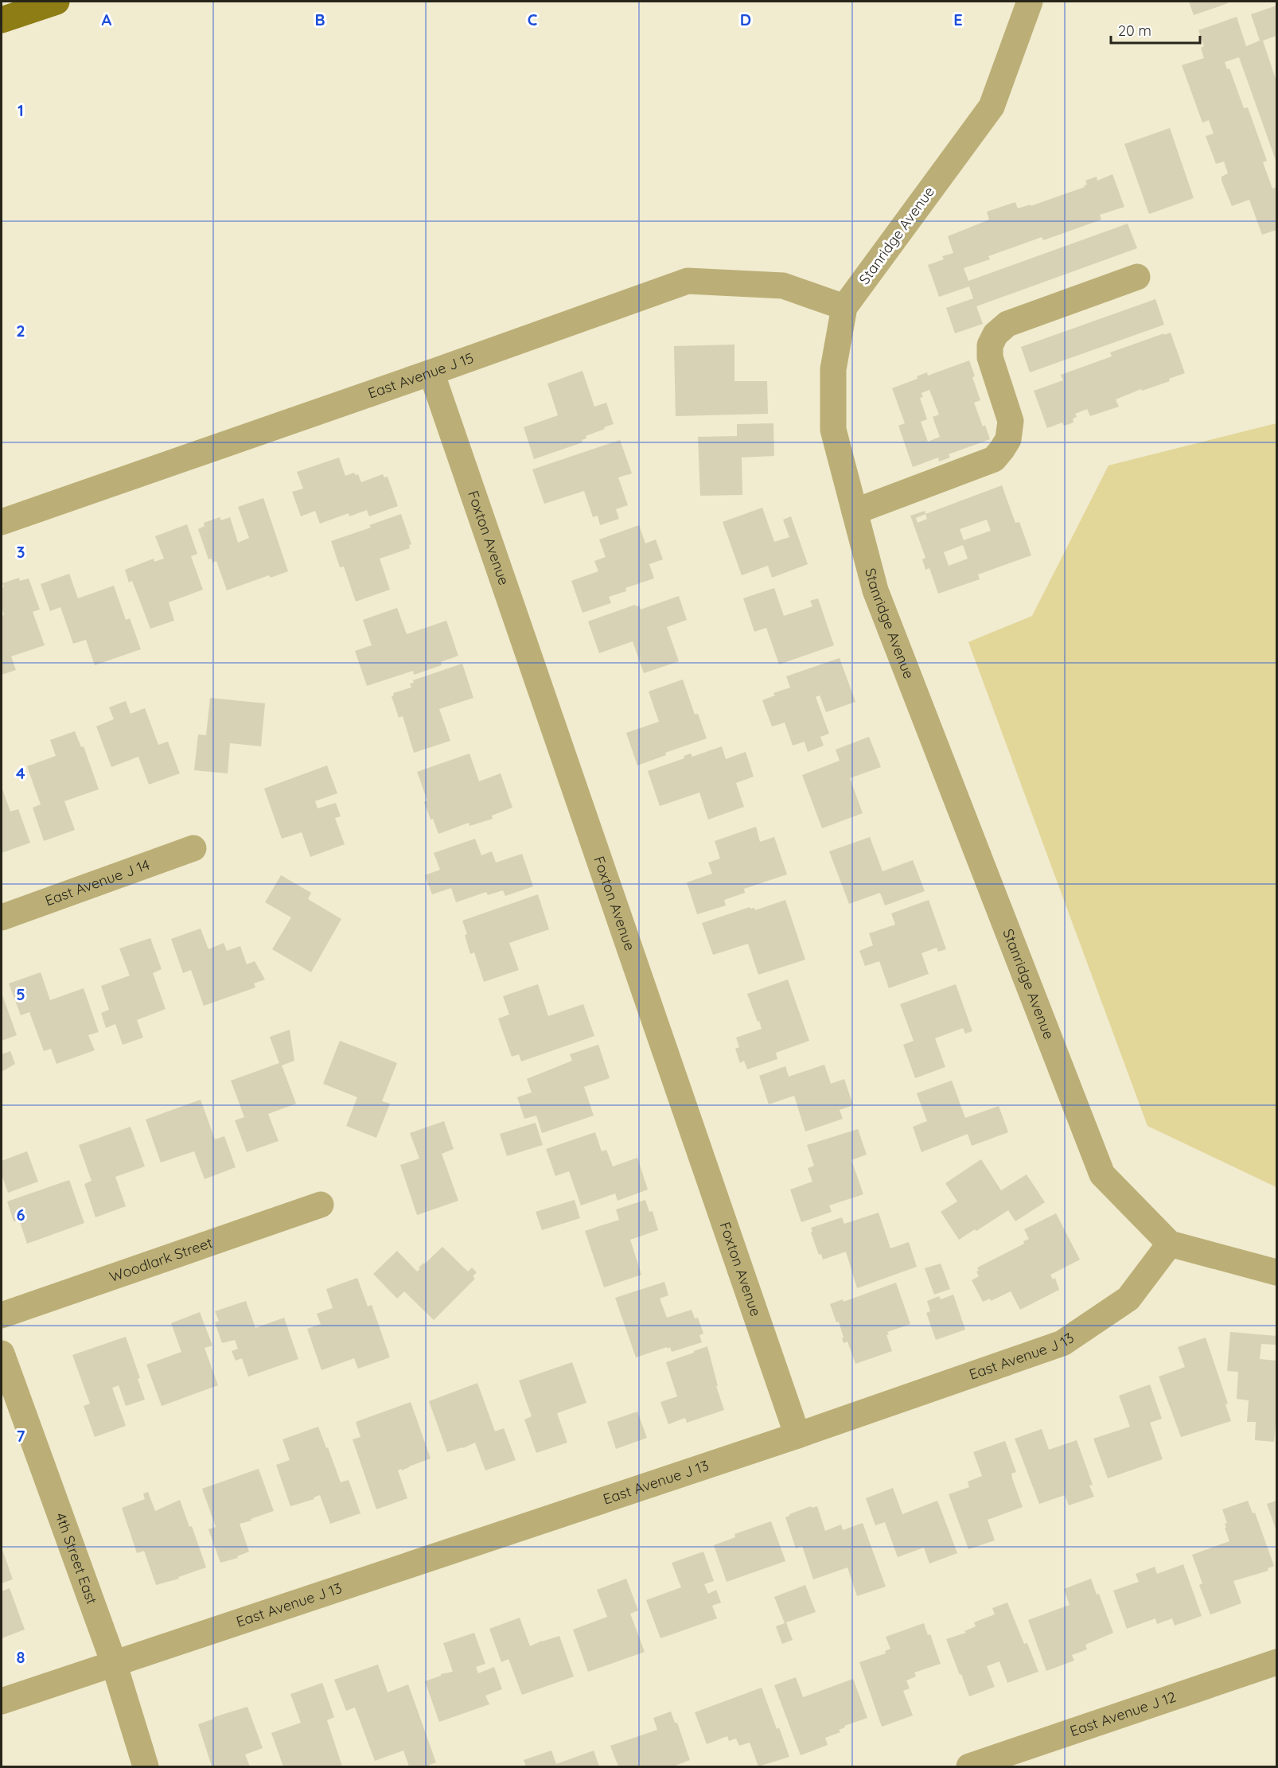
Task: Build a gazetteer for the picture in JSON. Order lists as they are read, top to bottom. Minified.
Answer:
{"streets":{"street":["Stanridge Avenue","East Avenue J 15","Foxton Avenue","East Avenue J 14","Woodlark Street","East Avenue J 13","4th Street East","East Avenue J 12"]},"crossings":[["Stanridge Avenue","East Avenue J 15"],["Stanridge Avenue","East Avenue J 13"],["East Avenue J 15","Foxton Avenue"],["Foxton Avenue","East Avenue J 13"],["East Avenue J 13","4th Street East"]],"scale_bar":"20 m","grid":{"columns":["A","B","C","D","E"],"rows":["1","2","3","4","5","6","7","8"]}}
